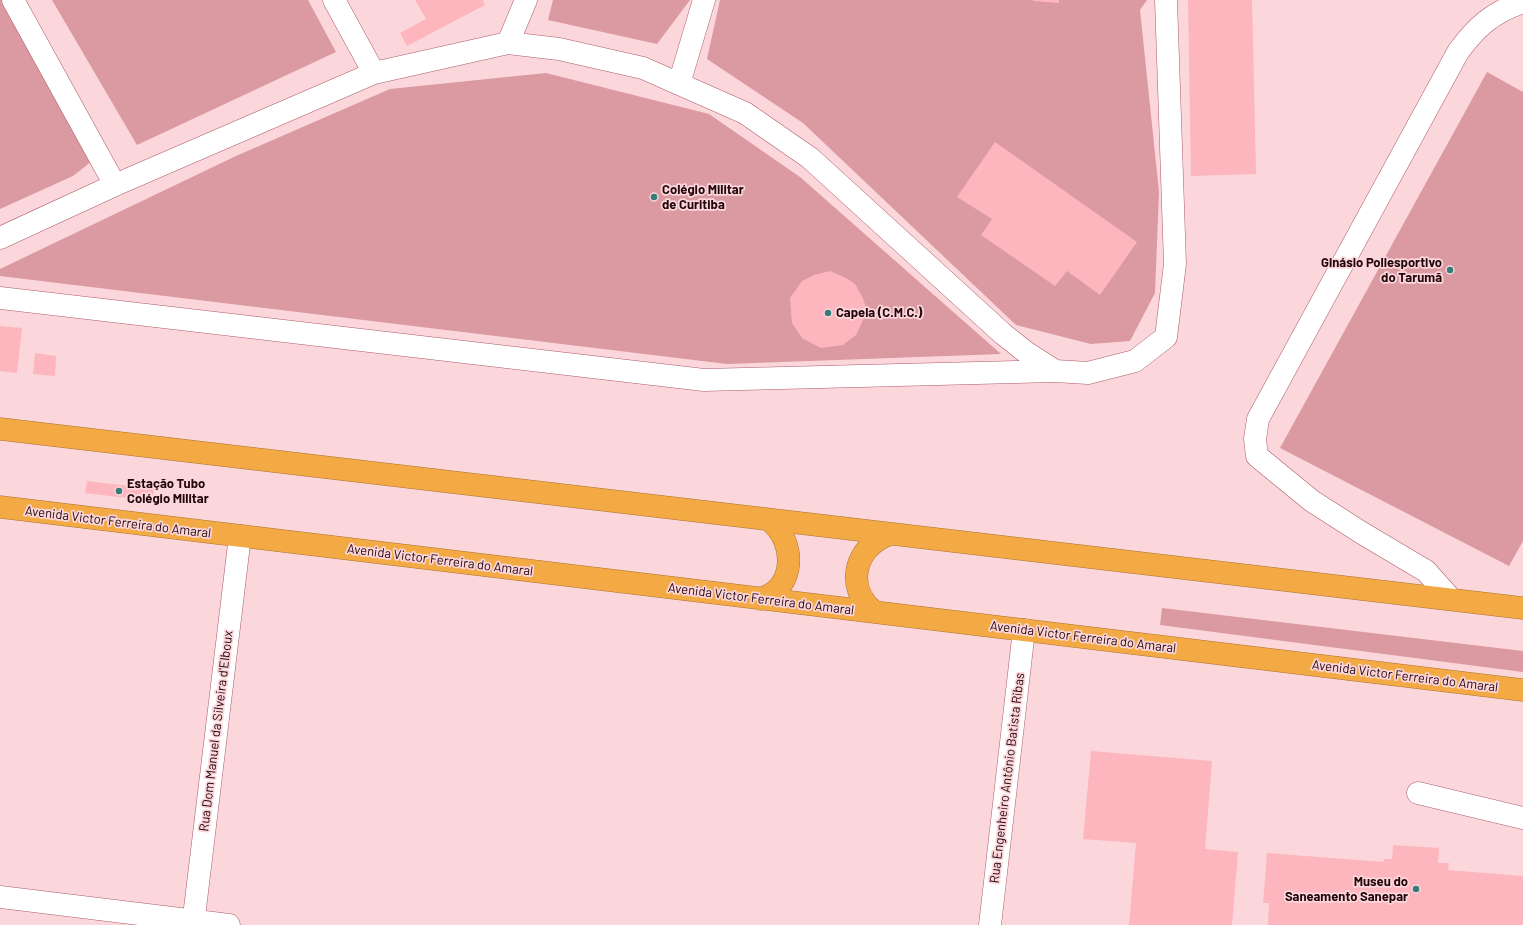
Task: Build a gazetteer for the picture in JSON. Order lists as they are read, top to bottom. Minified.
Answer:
{"streets":{"highway":["Avenida Victor Ferreira do Amaral"],"street":["Rua Dom Manuel da Silveira d'Elboux","Rua Engenheiro Antônio Batista Ribas"]},"crossings":[["Avenida Victor Ferreira do Amaral","Rua Dom Manuel da Silveira d'Elboux"],["Avenida Victor Ferreira do Amaral","Rua Engenheiro Antônio Batista Ribas"]],"places":["Colégio Militar de Curitiba","Ginásio Poliesportivo do Tarumã","Capela (C.M.C.)","Estação Tubo Colégio Militar","Museu do Saneamento Sanepar"]}
